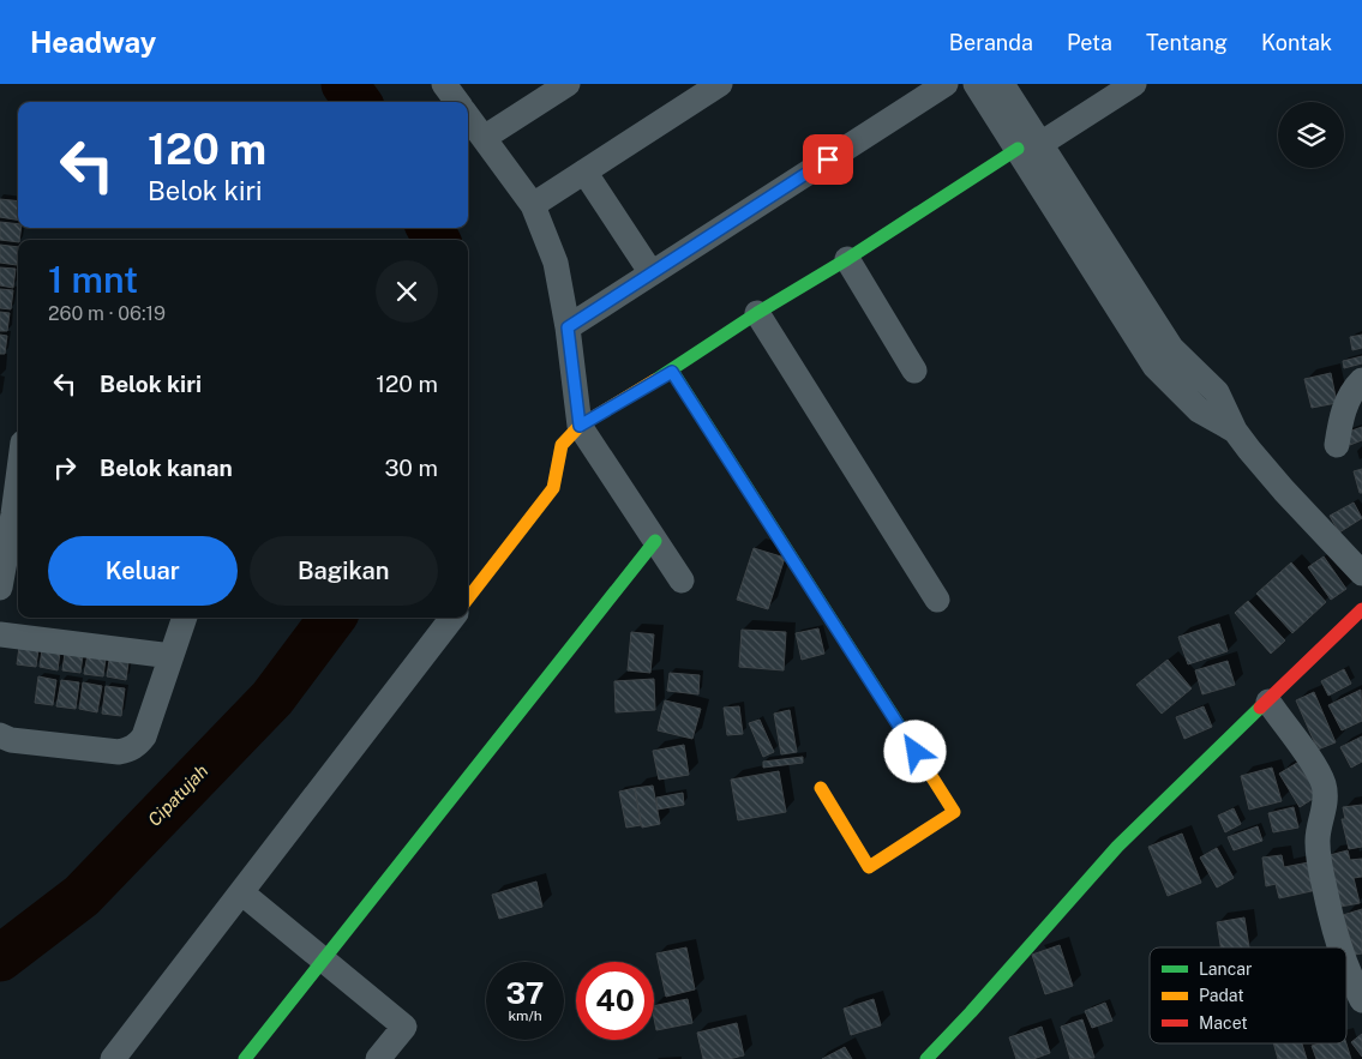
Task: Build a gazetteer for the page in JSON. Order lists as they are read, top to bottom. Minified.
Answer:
{"water":["Cipatujah"],"legend":["Lancar","Padat","Macet"],"page":{"header":"Headway","nav":["Beranda","Peta","Tentang","Kontak"],"turn":["120 m","Belok kiri"],"heading":["1 mnt","260 m · 06:19"],"list":[{"name":"Belok kiri","value":"120 m"},{"name":"Belok kanan","value":"30 m"}],"buttons":["Keluar","Bagikan"],"speed":"37 km/h","limit":"40"}}
